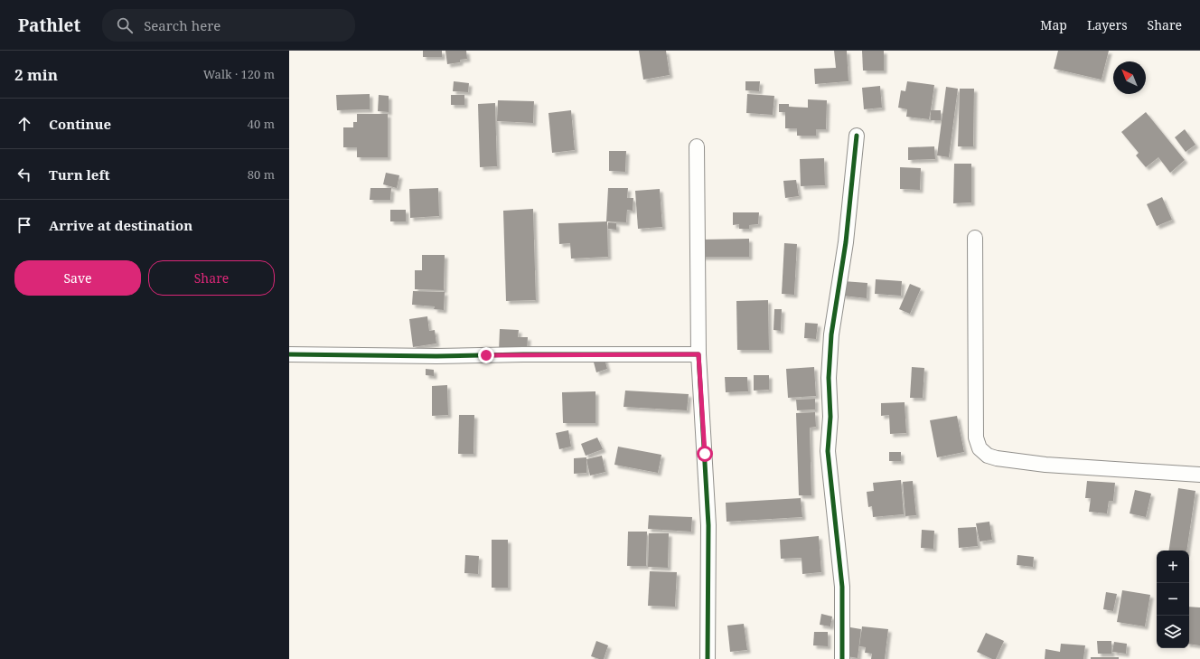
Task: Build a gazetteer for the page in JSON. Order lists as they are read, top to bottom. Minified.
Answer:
{"north":"top left","page":{"header":"Pathlet","search":"Search here","nav":["Map","Layers","Share"],"heading":["2 min","Walk · 120 m"],"list":[["Continue","40 m"],["Turn left","80 m"],"Arrive at destination"],"buttons":["Save","Share"],"map_buttons":["+","−"]}}
